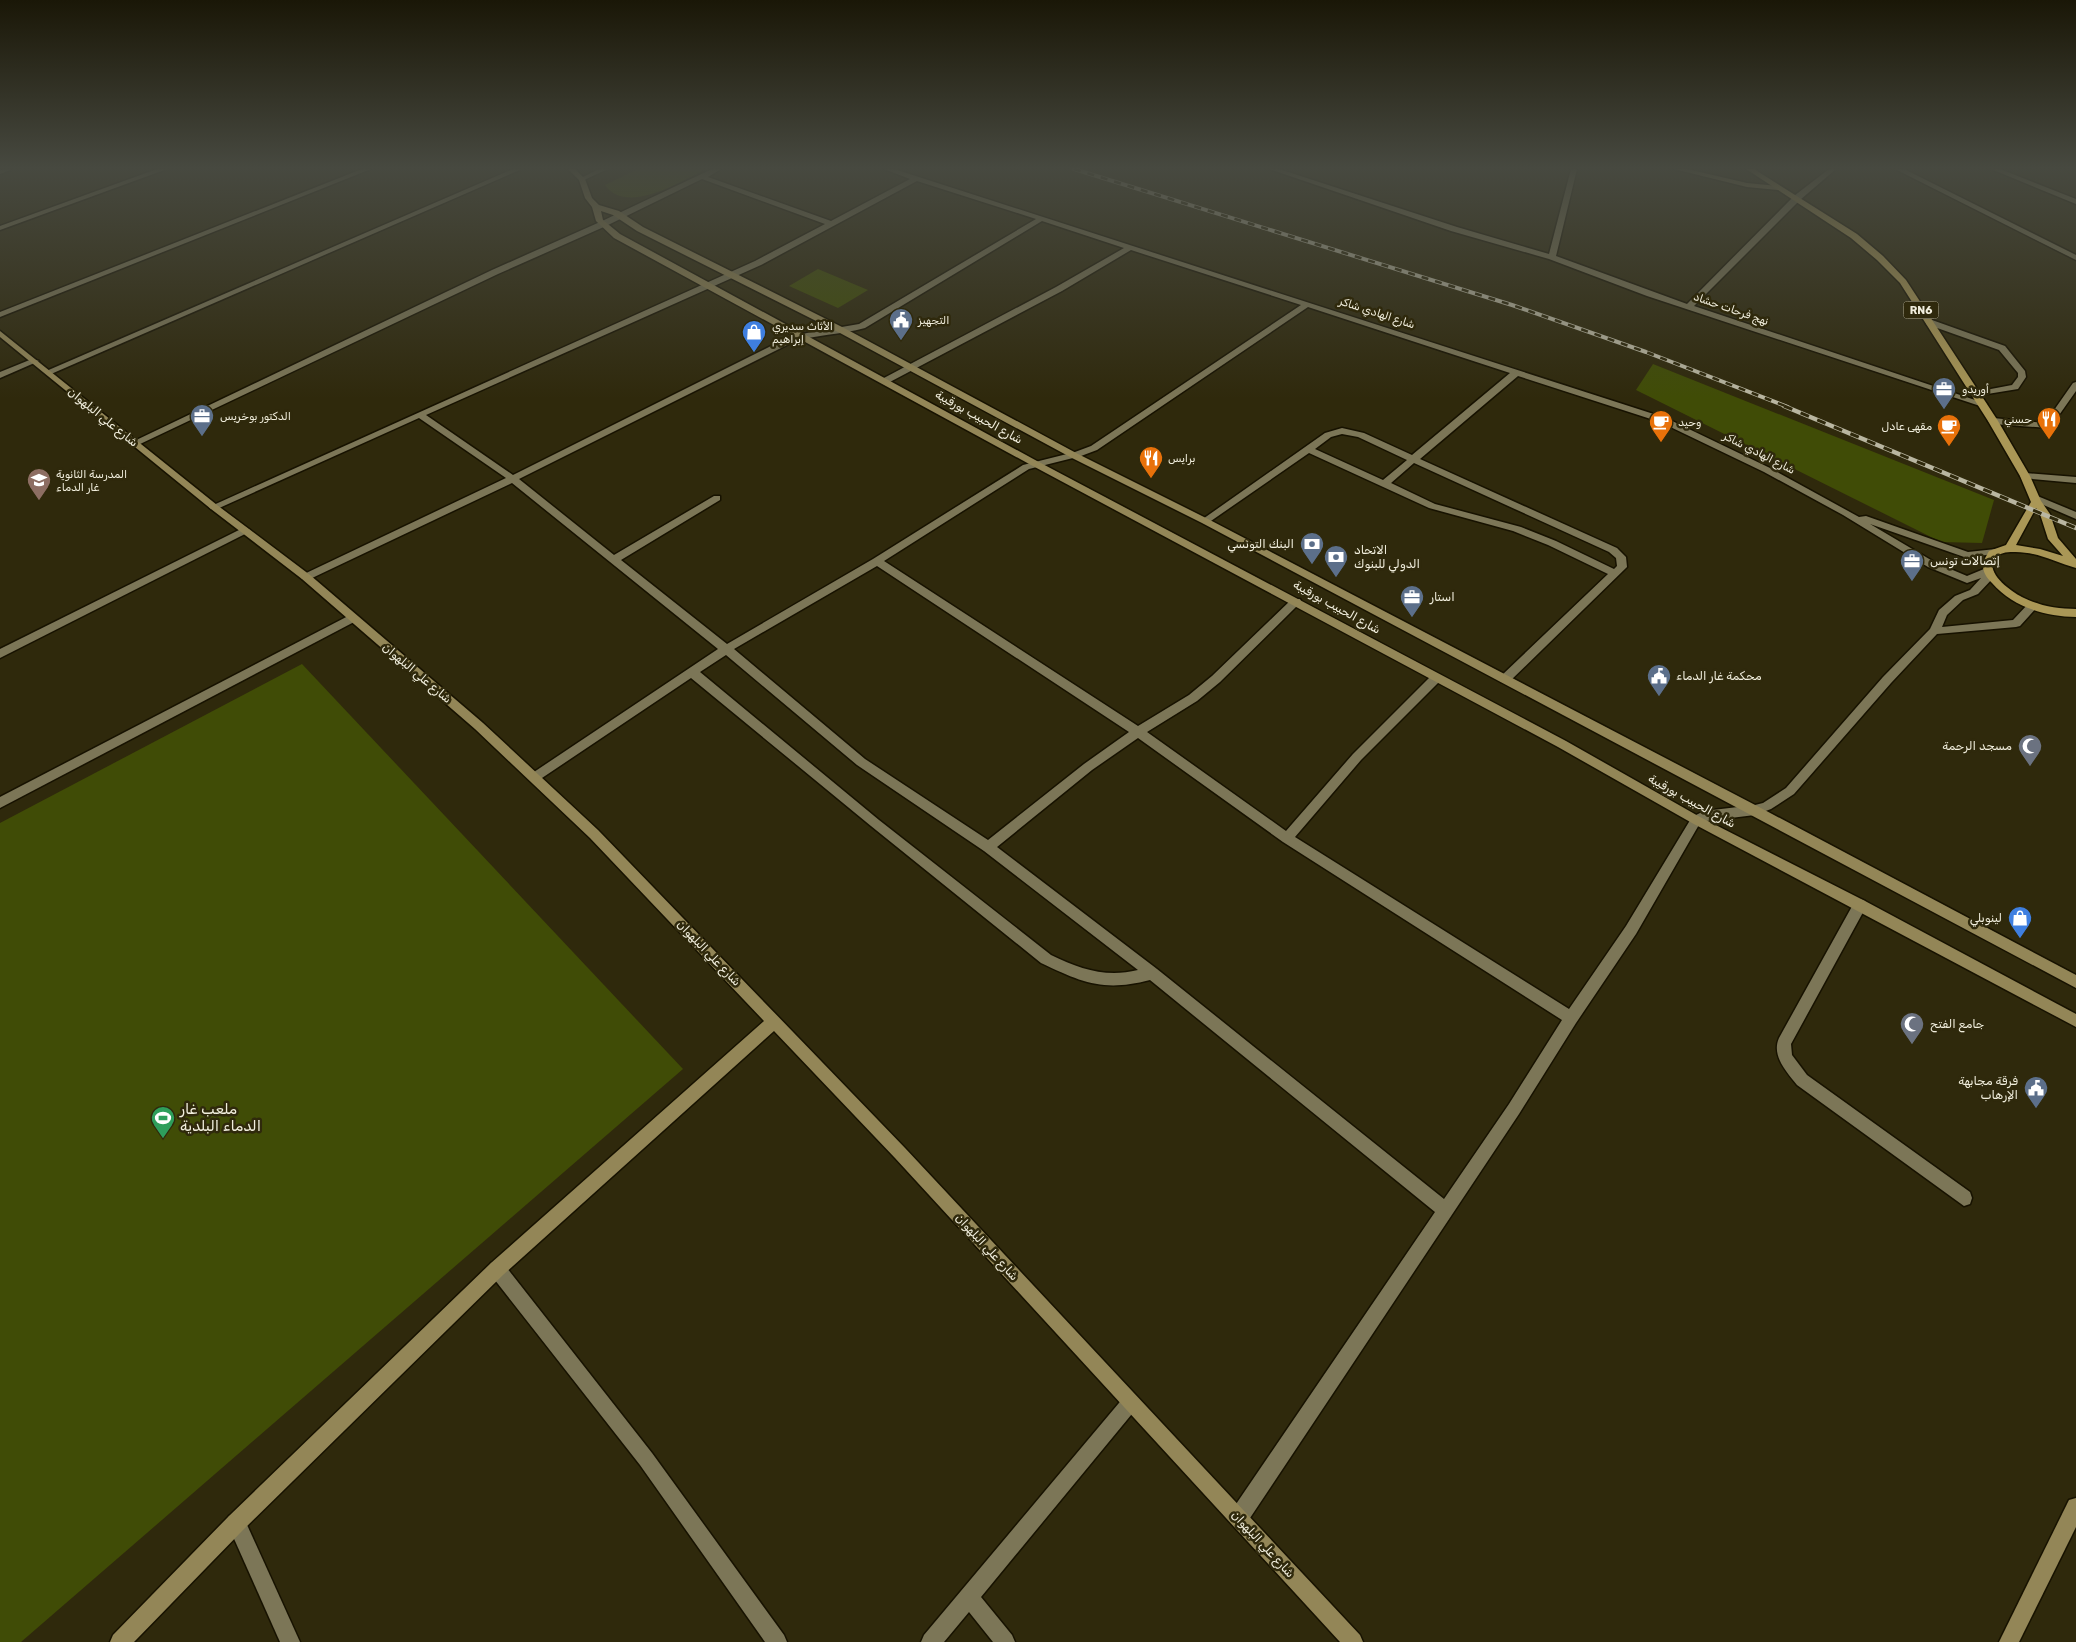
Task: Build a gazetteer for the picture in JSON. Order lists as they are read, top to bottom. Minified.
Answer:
{"streets":{"main road":["RN6"],"street":["نهج فرحات حشاد","شارع الهادي شاكر","شارع علي البلهوان","شارع الحبيب بورقيبة"]},"crossings":[["نهج فرحات حشاد","RN6"],["RN6","شارع الهادي شاكر"]],"places":{"public building":["التجهيز","محكمة غار الدماء","فرقة مجابهة الإرهاب"],"shop":["الأثاث سديري إبراهيم","لينوبلي"],"office":["أوريدو","الدكتور بوخريس","إتصالات تونس","استار"],"restaurant":["حسني","برايس"],"cafe":["وحيد","مقهى عادل"],"school or university":["المدرسة الثانوية غار الدماء"],"bank":["البنك التونسي","الاتحاد الدولي للبنوك"],"mosque":["مسجد الرحمة","جامع الفتح"],"sports":["ملعب غار الدماء البلدية"]}}
